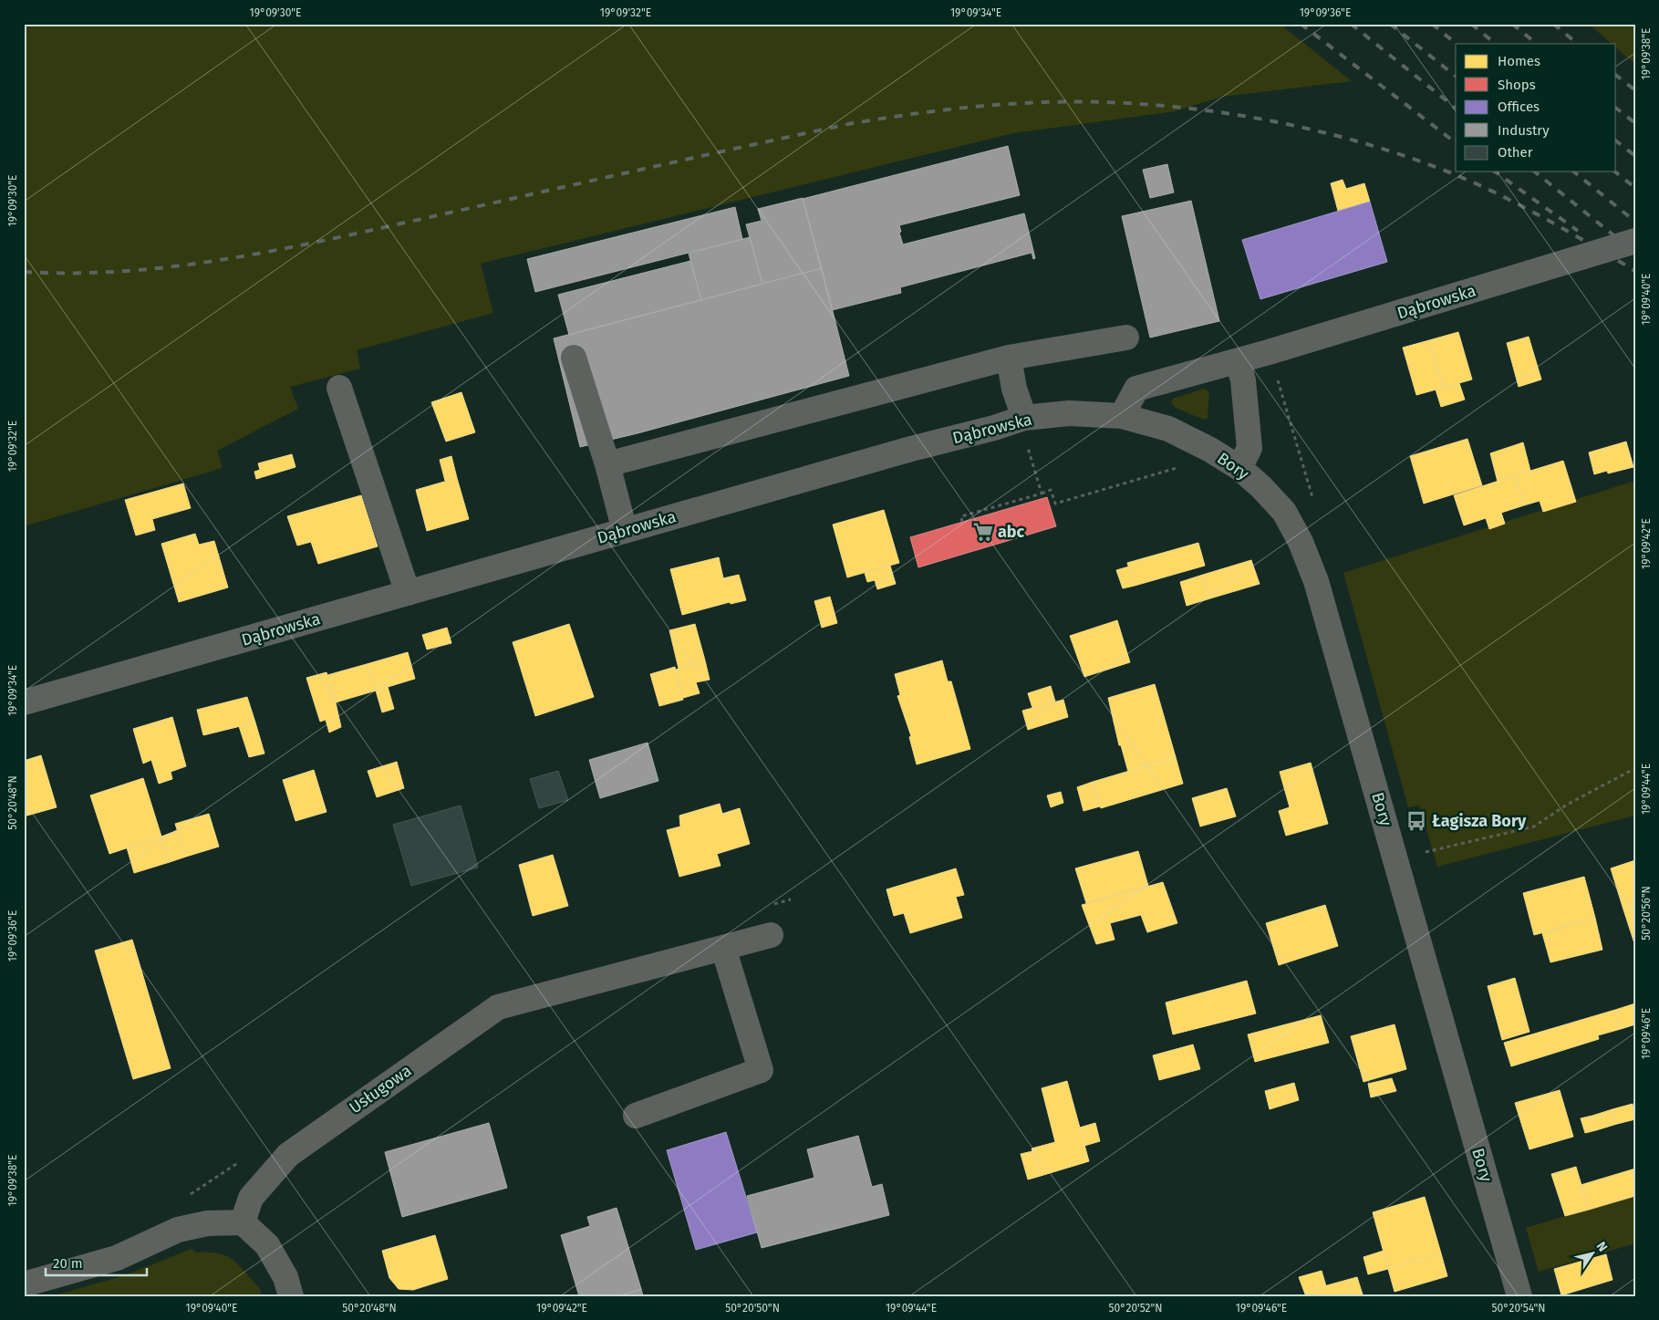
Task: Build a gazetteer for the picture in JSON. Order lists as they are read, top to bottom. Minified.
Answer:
{"streets":{"street":["Dąbrowska","Bory","Usługowa"]},"crossings":[["Dąbrowska","Bory"]],"places":{"supermarket":["abc"],"bus stop":["Łagisza Bory"]},"legend":["Homes","Shops","Offices","Industry","Other"],"scale_bar":"20 m","north":"top right","coordinates":["19°09'30\"E","19°09'32\"E","19°09'34\"E","19°09'36\"E","19°09'38\"E","19°09'40\"E","19°09'42\"E","19°09'44\"E","50°20'48\"N","50°20'56\"N","19°09'46\"E","50°20'50\"N","50°20'52\"N","50°20'54\"N"]}
